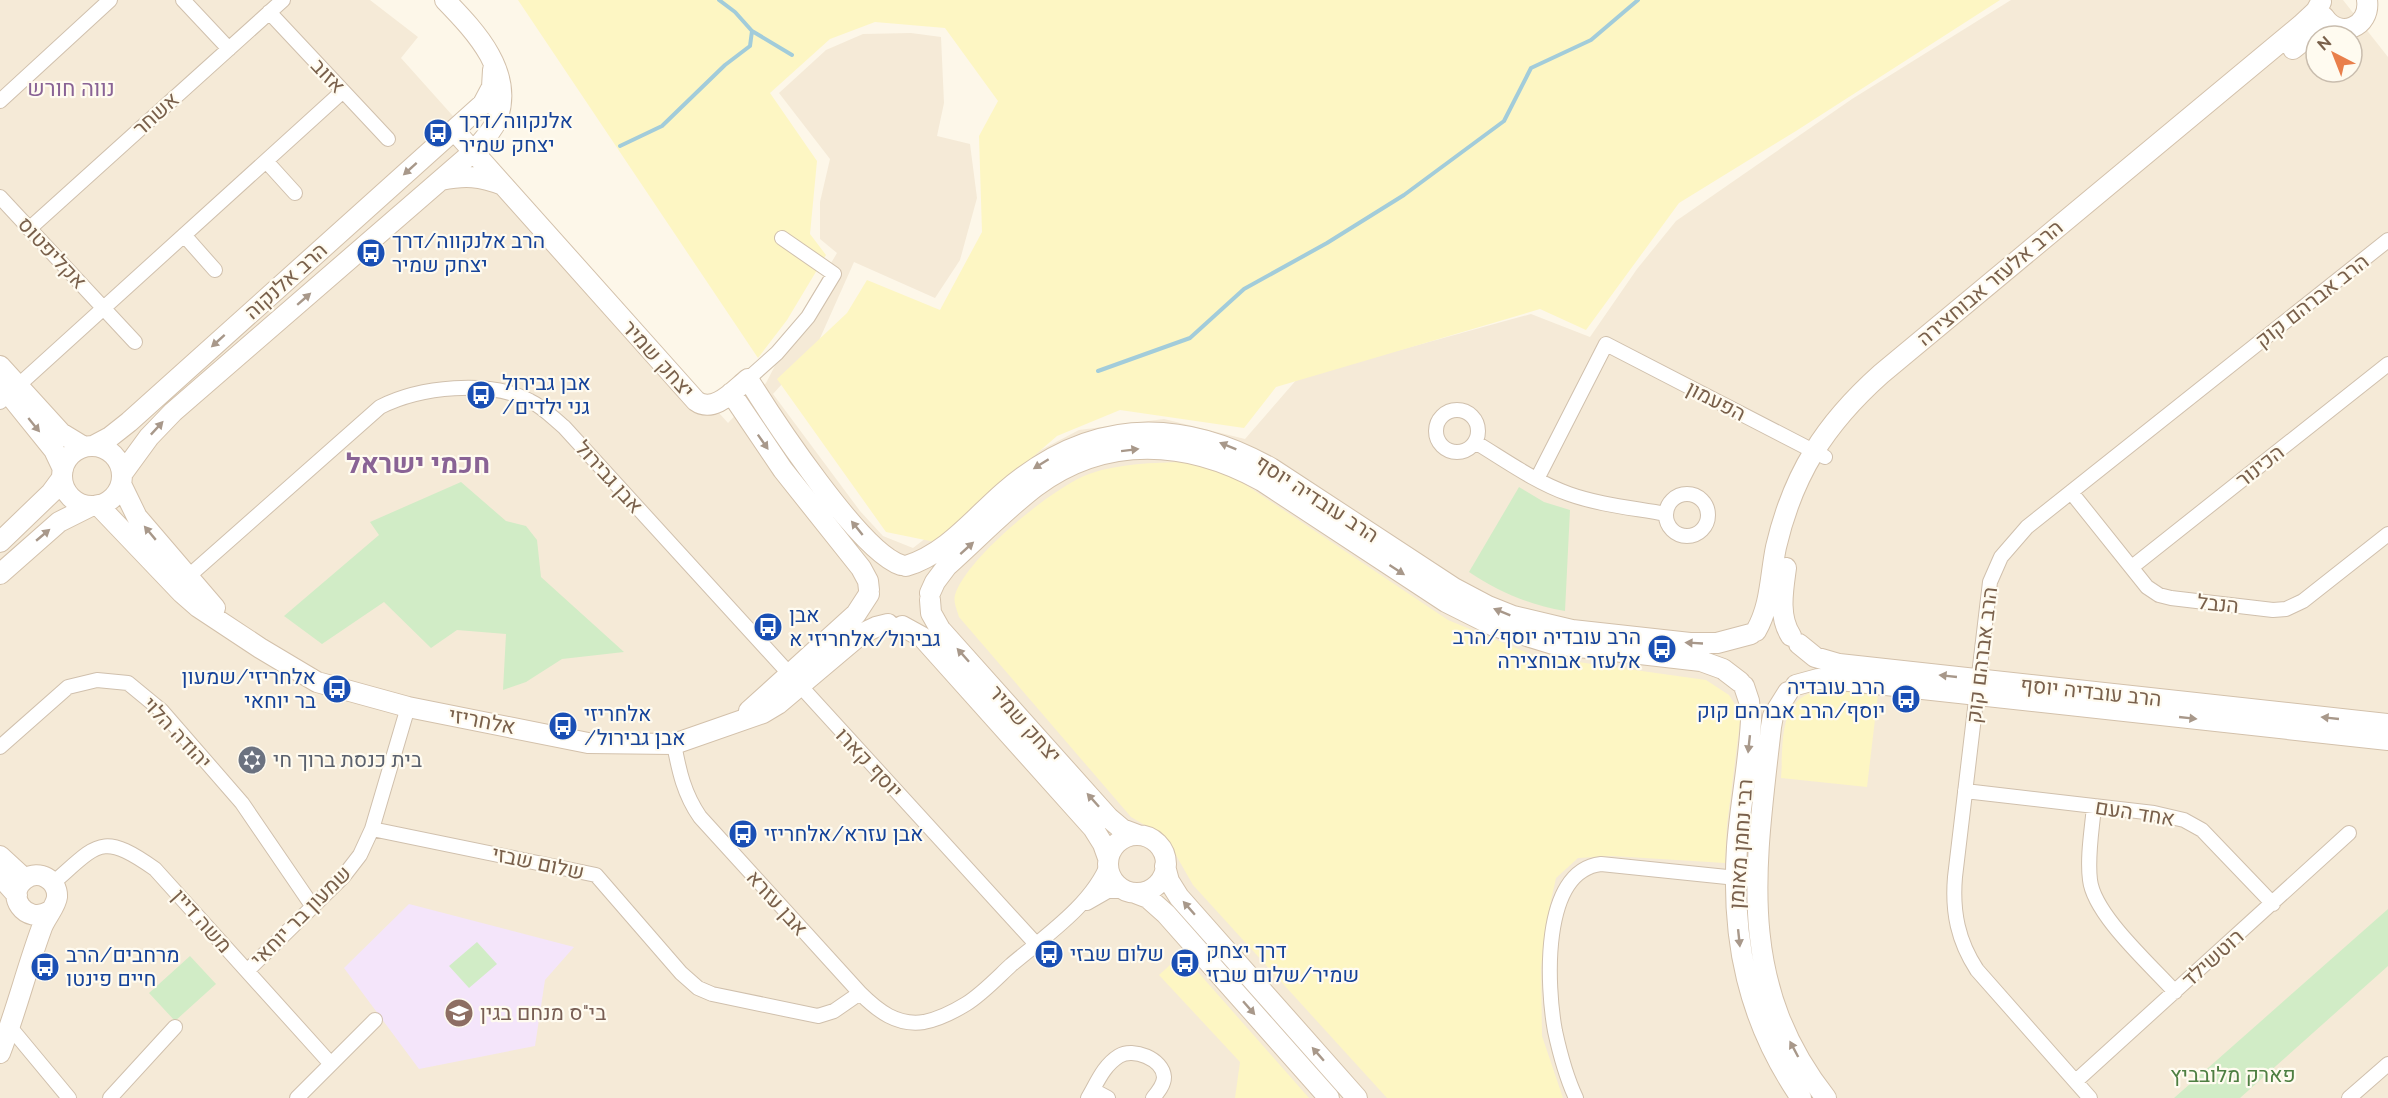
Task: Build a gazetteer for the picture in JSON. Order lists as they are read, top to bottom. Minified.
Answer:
{"streets":{"street":["אזוב","אשחר","אקליפטוס","הרב אלנקוה","הרב אלעזר אבוחצירה","הרב אברהם קוק","יצחק שמיר","הפעמון","הכינור","אבן גבירול","הרב עובדיה יוסף","הנבל","אלחריזי","יהודה הלוי","יוסף קארו","אחד העם","רבי נחמן מאומן","שלום שבזי","אבן עזרא","שמעון בר יוחאי","משה דיין","רוטשילד"]},"crossings":[["אזוב","אשחר"],["אשחר","אקליפטוס"],["הרב אלנקוה","אלחריזי"],["הרב אלעזר אבוחצירה","הפעמון"],["הרב אלעזר אבוחצירה","הרב עובדיה יוסף"],["הרב אלעזר אבוחצירה","רבי נחמן מאומן"],["הרב אברהם קוק","הרב עובדיה יוסף"],["הרב אברהם קוק","הנבל"],["הרב אברהם קוק","אחד העם"],["הרב אברהם קוק","רוטשילד"],["יצחק שמיר","הרב עובדיה יוסף"],["יצחק שמיר","אלחריזי"],["הכינור","הנבל"],["אבן גבירול","אלחריזי"],["אבן גבירול","יוסף קארו"],["הרב עובדיה יוסף","אלחריזי"],["הרב עובדיה יוסף","רבי נחמן מאומן"],["אלחריזי","יוסף קארו"],["אלחריזי","אבן עזרא"],["אלחריזי","שמעון בר יוחאי"],["יהודה הלוי","שמעון בר יוחאי"],["אחד העם","רוטשילד"],["שלום שבזי","אבן עזרא"],["שלום שבזי","שמעון בר יוחאי"],["שמעון בר יוחאי","משה דיין"]],"districts":["נווה חורש","חכמי ישראל"],"parks":["פארק מלובביץ"],"places":{"bus stop":["אלנקווה/דרך יצחק שמיר","הרב אלנקווה/דרך יצחק שמיר","אבן גבירול /גני ילדים","אבן גבירול/אלחריזי א","הרב עובדיה יוסף/הרב אלעזר אבוחצירה","אלחריזי/שמעון בר יוחאי","הרב עובדיה יוסף/הרב אברהם קוק","אלחריזי /אבן גבירול","אבן עזרא/אלחריזי","שלום שבזי","דרך יצחק שמיר/שלום שבזי","מרחבים/הרב חיים פינטו"],"synagogue":["בית כנסת ברוך חי"],"school or university":["בי\"ס מנחם בגין"]},"north":"top left"}
